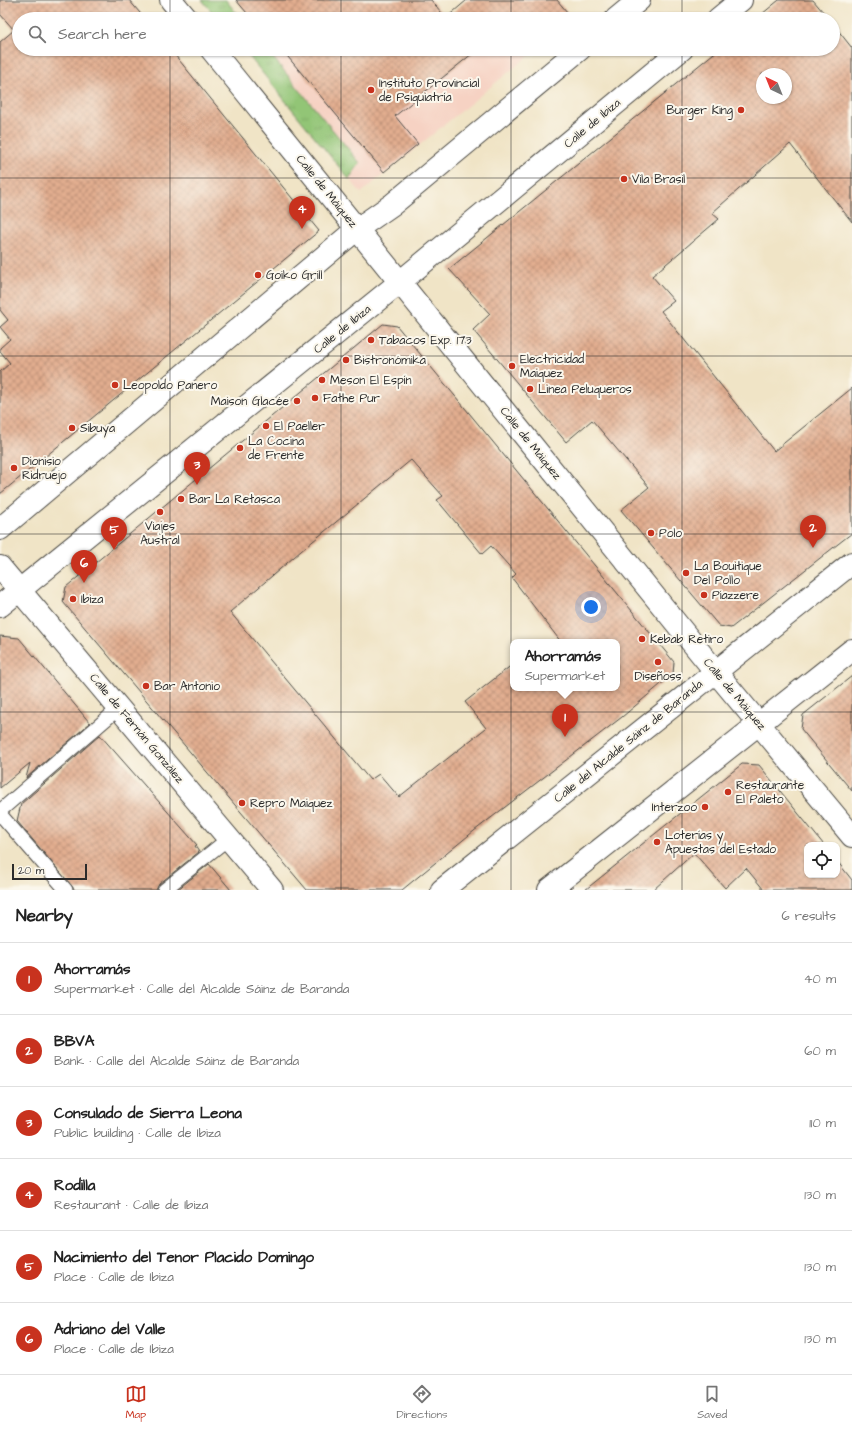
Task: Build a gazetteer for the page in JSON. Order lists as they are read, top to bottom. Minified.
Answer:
{"streets":{"street":["Calle de Ibiza","Calle de Máiquez","Calle de Fernán González","Calle del Alcalde Sáinz de Baranda"]},"crossings":[["Calle de Ibiza","Calle de Máiquez"],["Calle de Ibiza","Calle de Fernán González"],["Calle de Máiquez","Calle del Alcalde Sáinz de Baranda"]],"places":["Instituto Provincial de Psiquiatría","Burger King","Vila Brasil","Goiko Grill","Tabacos Exp. 173","Bistronómika","Electricidad Maiquez","Meson El Espín","Leopoldo Panero","Linea Peluqueros","Fathe Pur","Maison Glacée","El Paeller","Sibuya","La Cocina de Frente","Dionisio Ridruejo","Bar La Retasca","Viajes Austral","Polo","La Bouitique Del Pollo","Piazzere","Ibiza","Kebab Retiro","Diseñoss","Bar Antonio","Restaurante El Paleto","Repro Maiquez","Interzoo","Loterías y Apuestas del Estado"],"scale_bar":"20 m","north":"top left","page":{"search":"Search here","pins":["4","3","2","5","6","1"],"popup":["Ahorramás","Supermarket"],"scale":"20 m","heading":["Nearby","6 results"],"list":[{"mark":"1","name":"Ahorramás","note":"Supermarket · Calle del Alcalde Sáinz de Baranda","value":"40 m"},{"mark":"2","name":"BBVA","note":"Bank · Calle del Alcalde Sáinz de Baranda","value":"60 m"},{"mark":"3","name":"Consulado de Sierra Leona","note":"Public building · Calle de Ibiza","value":"110 m"},{"mark":"4","name":"Rodilla","note":"Restaurant · Calle de Ibiza","value":"130 m"},{"mark":"5","name":"Nacimiento del Tenor Placido Domingo","note":"Place · Calle de Ibiza","value":"130 m"},{"mark":"6","name":"Adriano del Valle","note":"Place · Calle de Ibiza","value":"130 m"}],"nav":["Map","Directions","Saved"]}}
